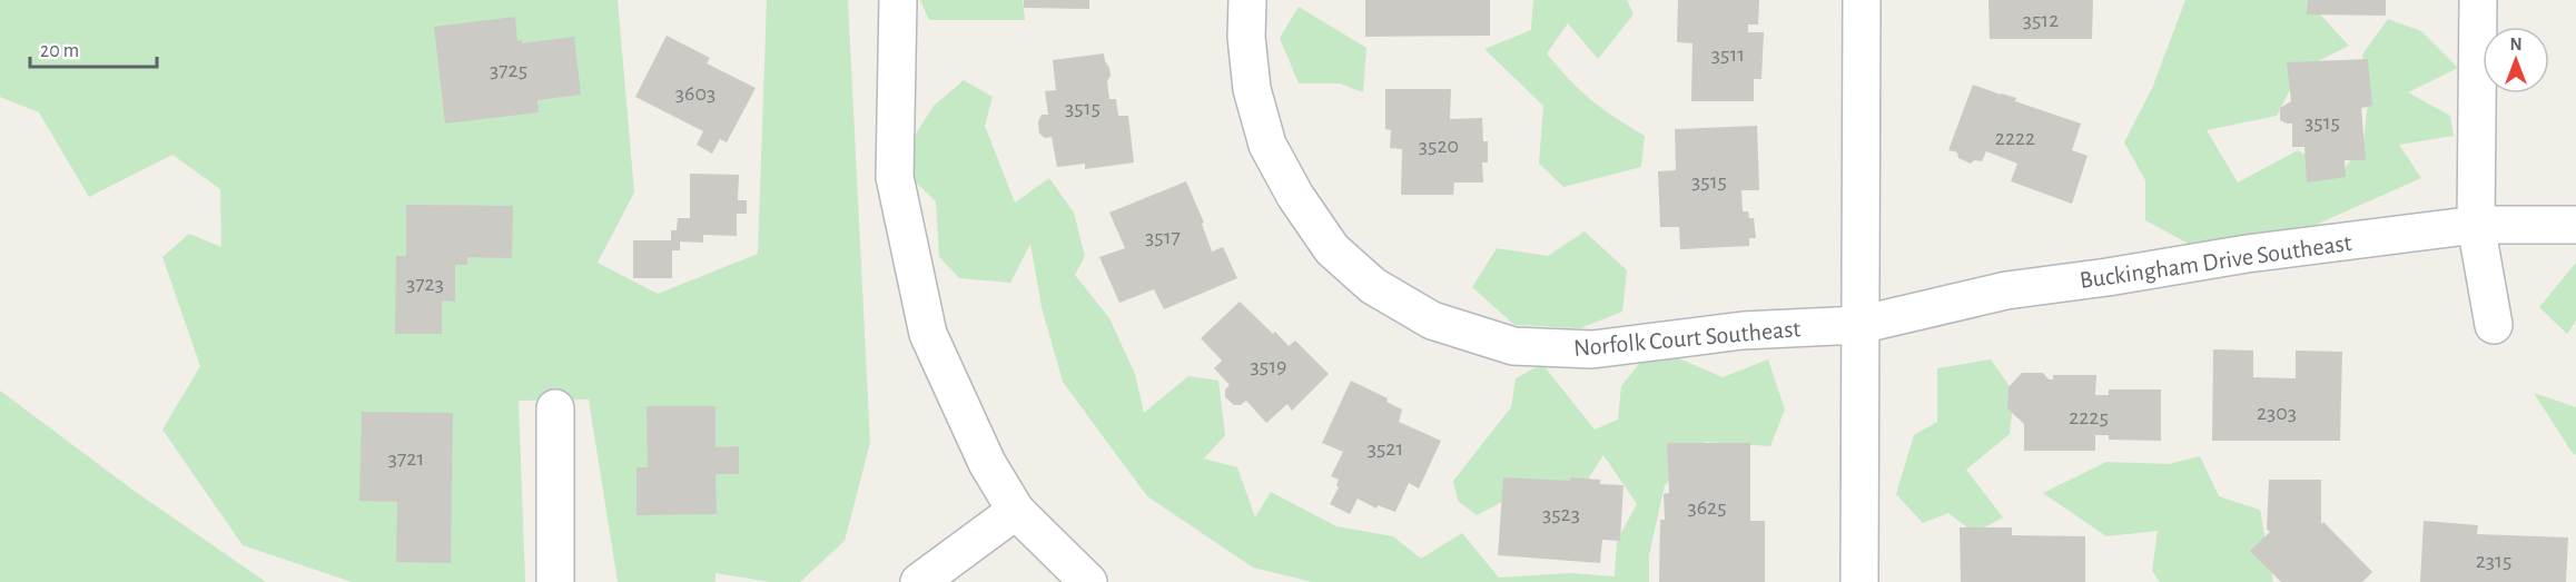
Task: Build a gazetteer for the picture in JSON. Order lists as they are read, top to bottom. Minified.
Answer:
{"streets":{"street":["Buckingham Drive Southeast","Norfolk Court Southeast"]},"crossings":[["Buckingham Drive Southeast","Norfolk Court Southeast"]],"house_numbers":["3512","3511","3725","3603","3515","3515","2222","3520","3515","3517","3723","3519","2303","2225","3521","3721","3625","3523","2315"],"scale_bar":"20 m","north":"top"}
